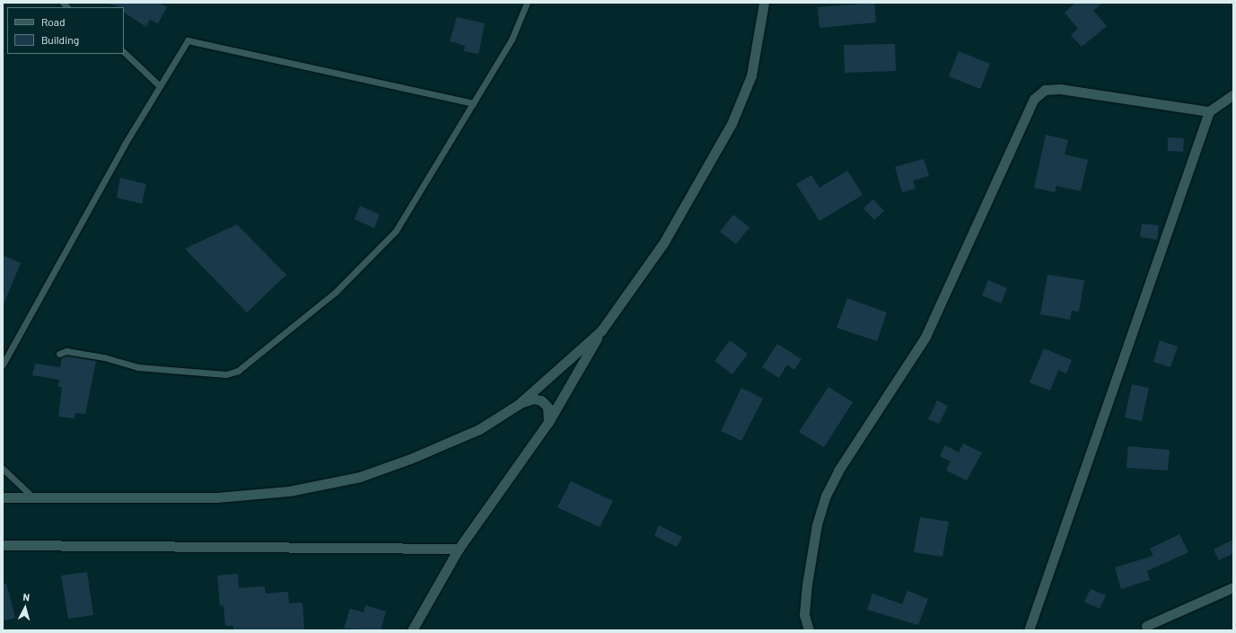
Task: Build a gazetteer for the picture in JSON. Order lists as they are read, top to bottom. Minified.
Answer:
{"legend":["Road","Building"],"north":"top"}
